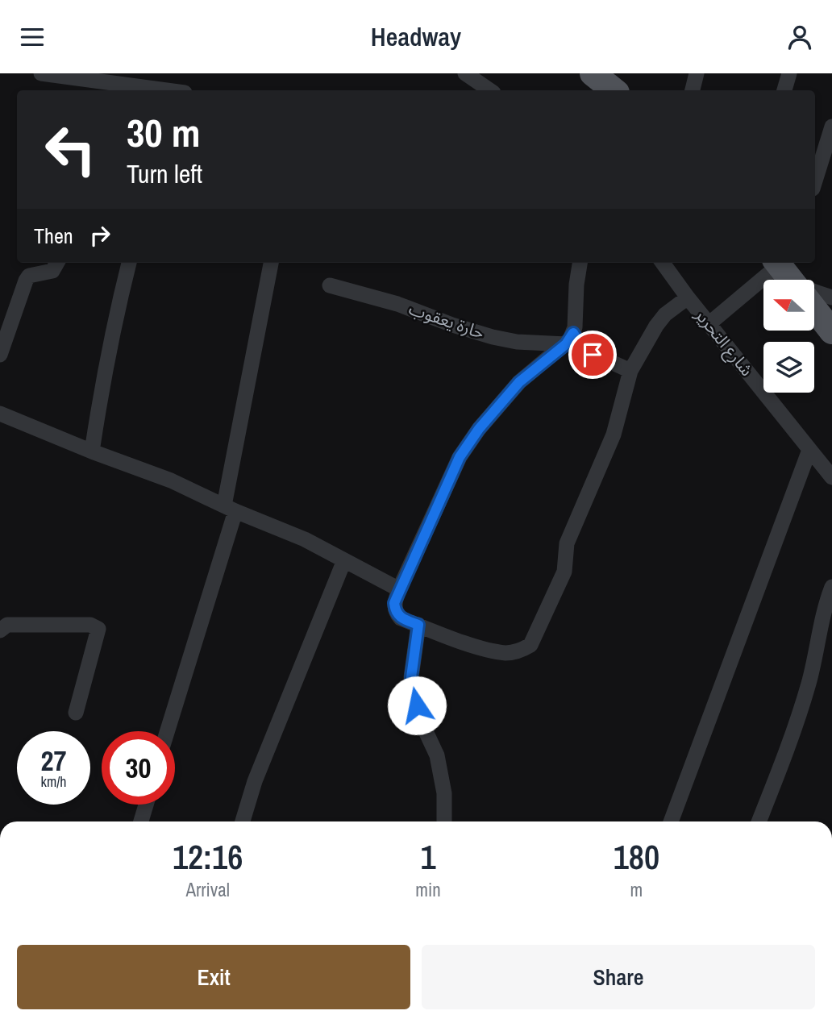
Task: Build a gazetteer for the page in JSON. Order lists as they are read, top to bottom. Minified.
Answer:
{"streets":{"street":["حارة يعقوب","شارع التحرير"]},"north":"left","page":{"header":"Headway","turn":["30 m","Turn left"],"then":"Then","speed":"27 km/h","limit":"30","eta":["12:16","Arrival","1","min","180","m"],"buttons":["Exit","Share"]}}
